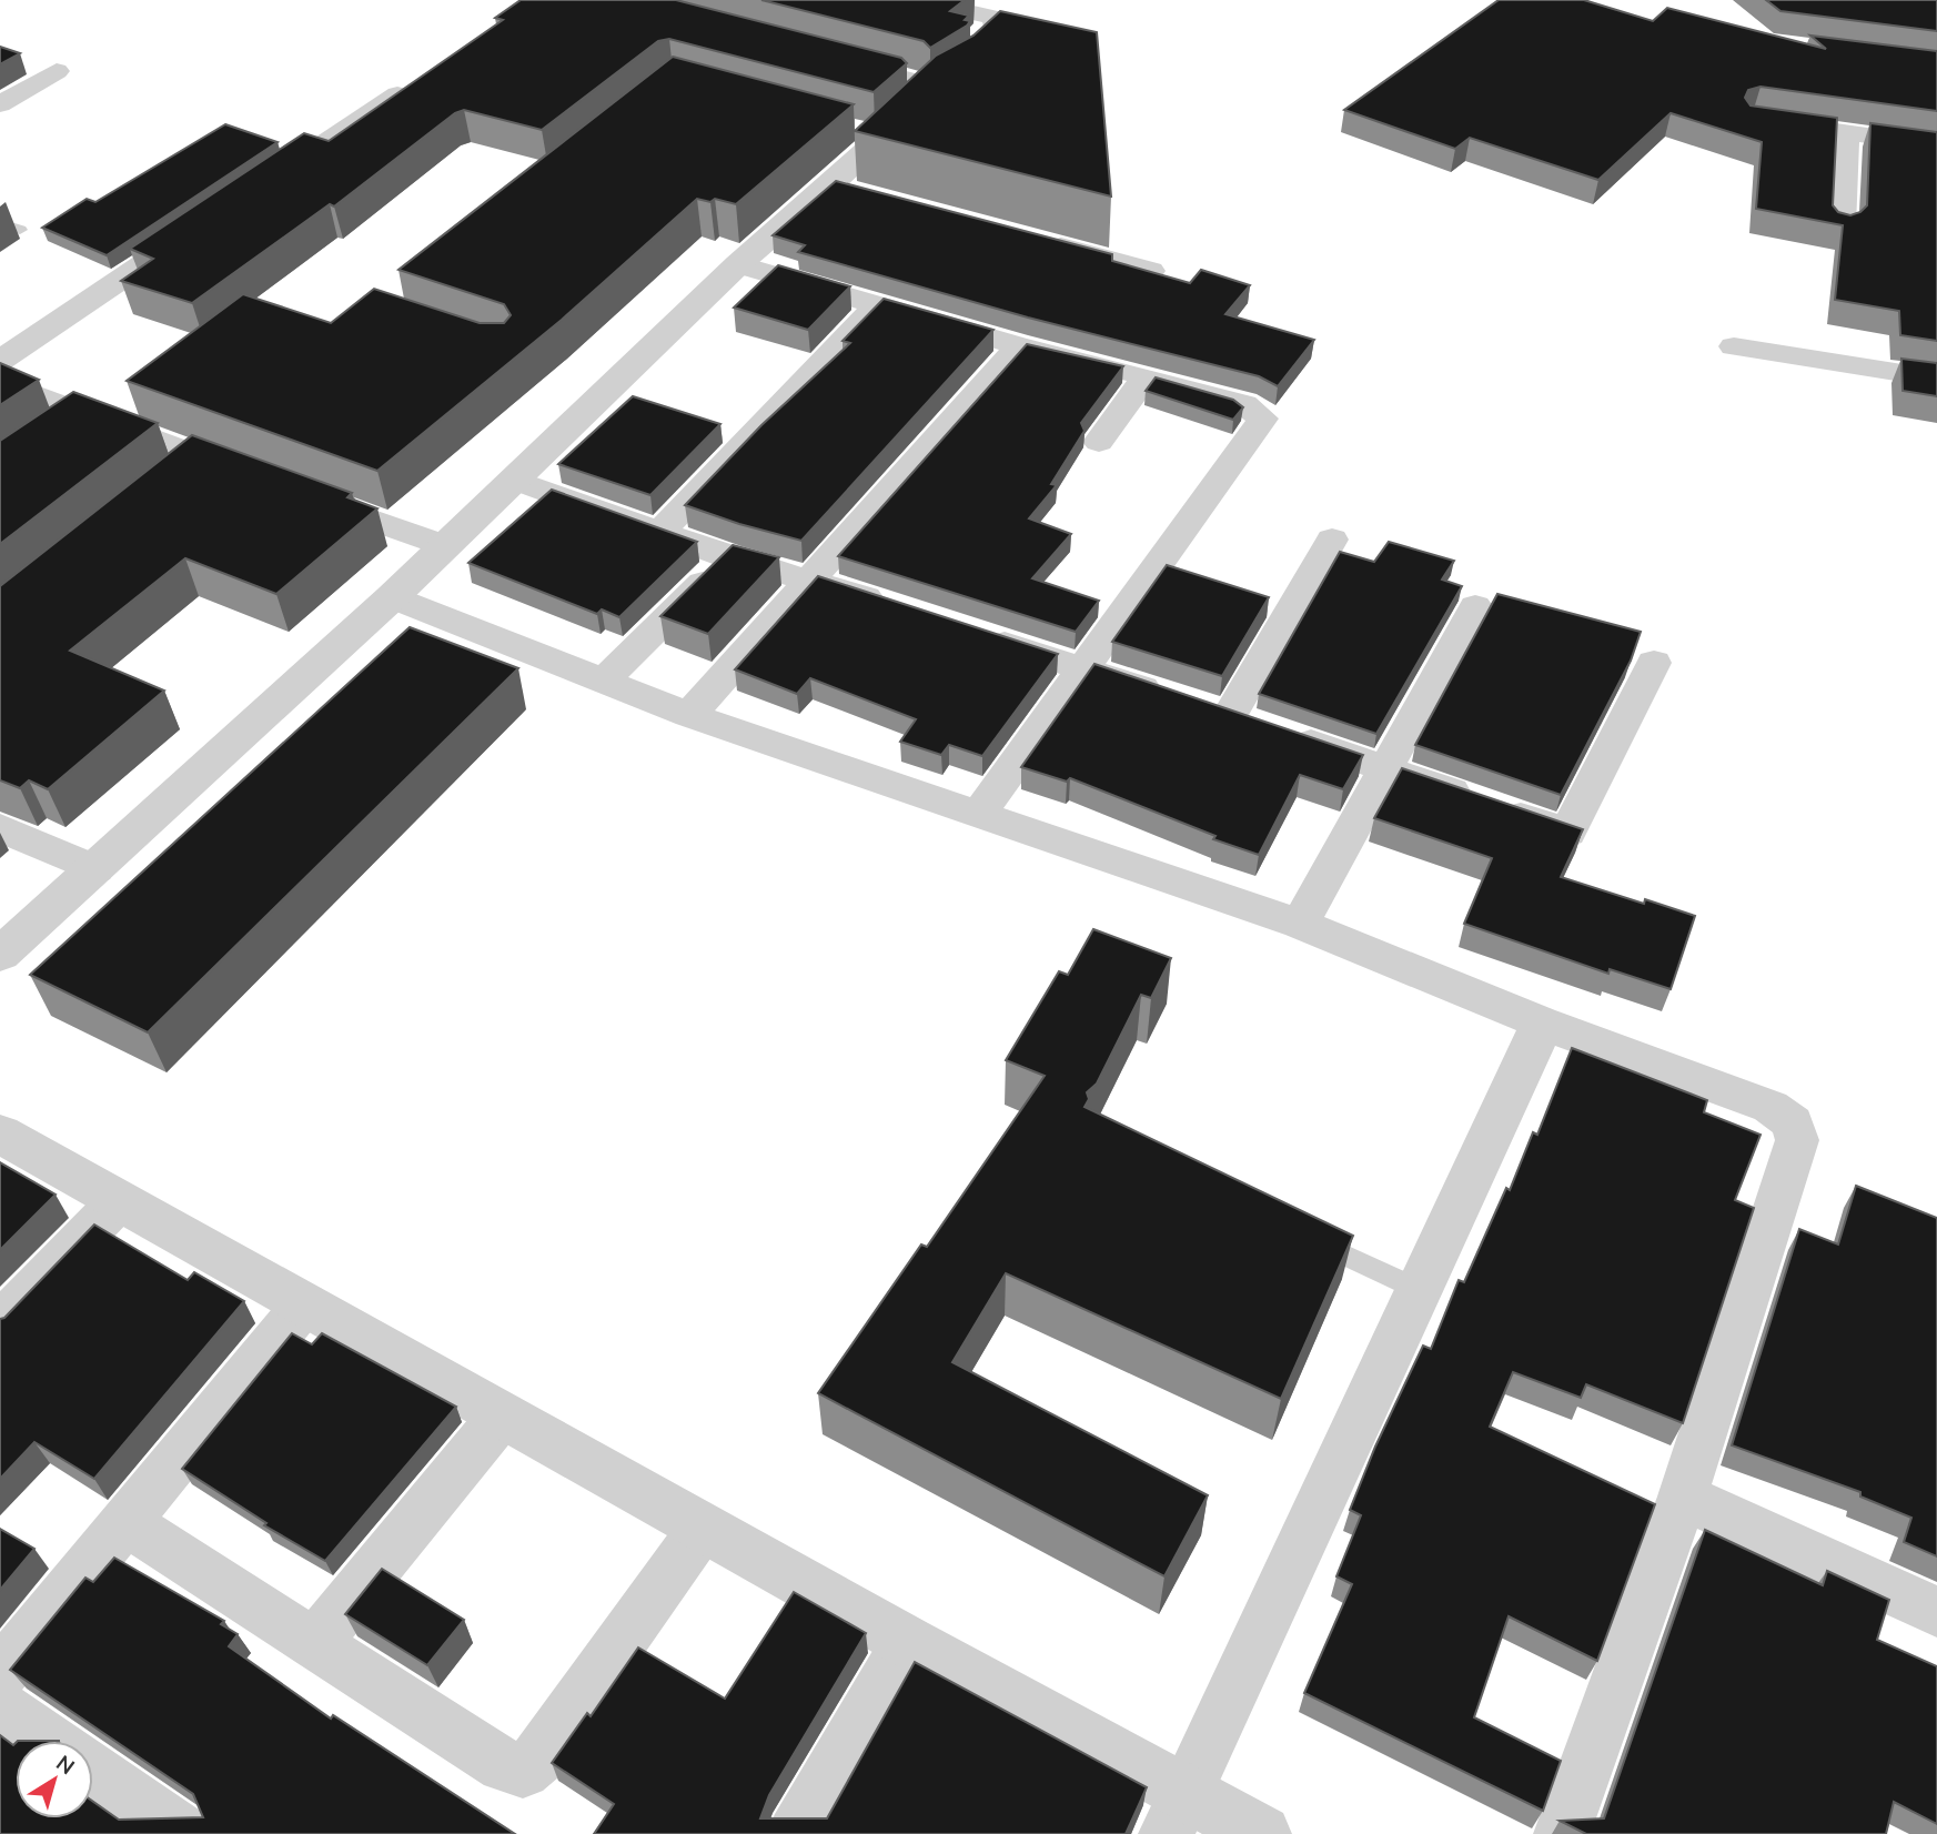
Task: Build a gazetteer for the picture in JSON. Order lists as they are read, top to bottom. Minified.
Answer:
{"north":"top right"}
